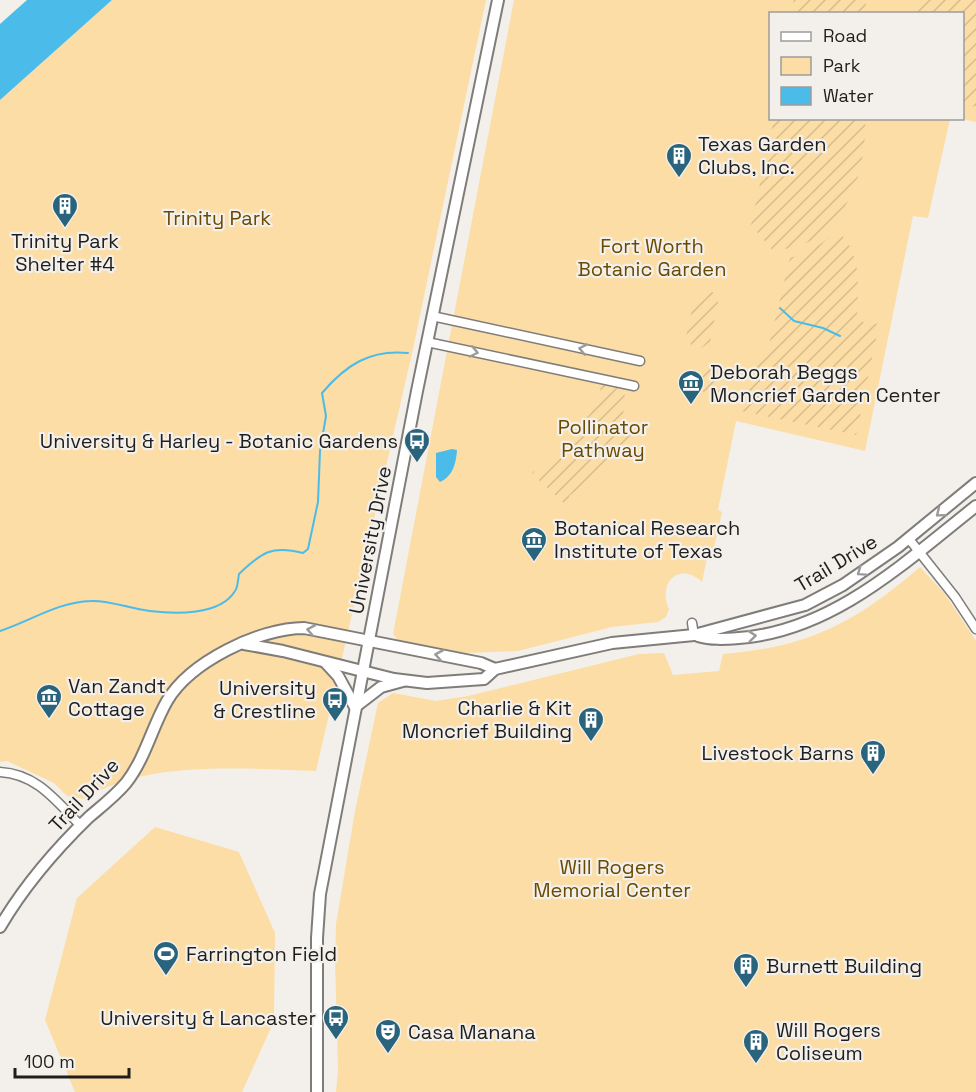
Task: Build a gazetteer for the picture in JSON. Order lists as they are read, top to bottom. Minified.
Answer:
{"streets":{"street":["University Drive","Trail Drive"]},"crossings":[["University Drive","Trail Drive"]],"parks":["Trinity Park","Fort Worth Botanic Garden","Pollinator Pathway","Will Rogers Memorial Center"],"places":{"building":["Texas Garden Clubs, Inc.","Trinity Park Shelter #4","Charlie & Kit Moncrief Building","Livestock Barns","Burnett Building","Will Rogers Coliseum"],"museum":["Deborah Beggs Moncrief Garden Center","Botanical Research Institute of Texas","Van Zandt Cottage"],"bus stop":["University & Harley - Botanic Gardens","University & Crestline","University & Lancaster"],"sports":["Farrington Field"],"theatre":["Casa Manana"]},"legend":["Road","Park","Water"],"scale_bar":"100 m"}
